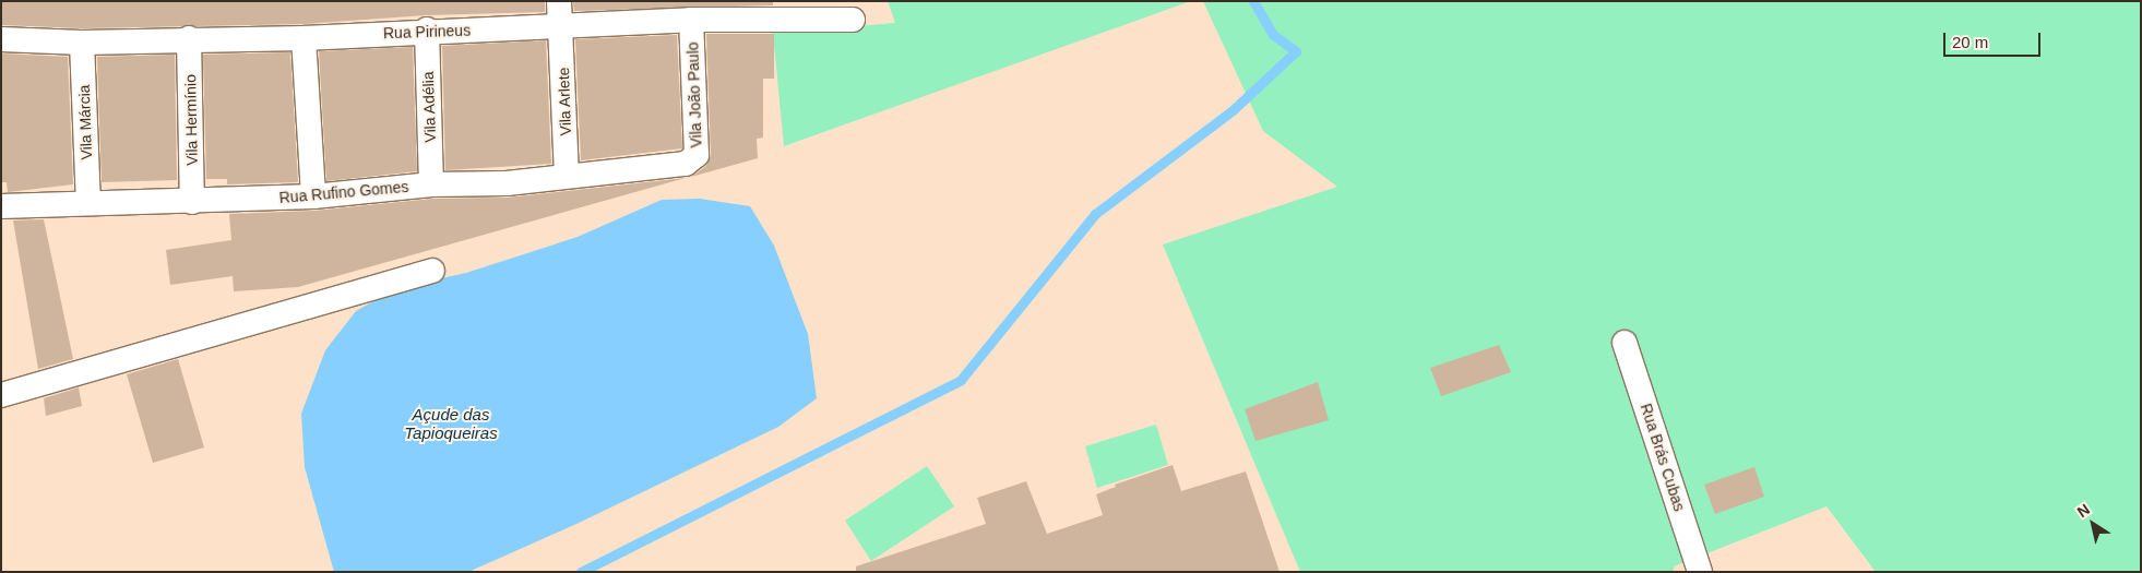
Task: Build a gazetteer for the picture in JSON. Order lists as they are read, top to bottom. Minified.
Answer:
{"streets":{"street":["Rua Pirineus","Vila João Paulo","Vila Arlete","Vila Adélia","Vila Hermínio","Vila Márcia","Rua Rufino Gomes","Rua Brás Cubas"]},"crossings":[["Rua Pirineus","Vila João Paulo"],["Rua Pirineus","Vila Arlete"],["Rua Pirineus","Vila Adélia"],["Rua Pirineus","Vila Hermínio"],["Rua Pirineus","Vila Márcia"],["Vila João Paulo","Rua Rufino Gomes"],["Vila Arlete","Rua Rufino Gomes"],["Vila Adélia","Rua Rufino Gomes"],["Vila Hermínio","Rua Rufino Gomes"],["Vila Márcia","Rua Rufino Gomes"]],"water":["Açude das Tapioqueiras"],"scale_bar":"20 m","north":"top left"}
